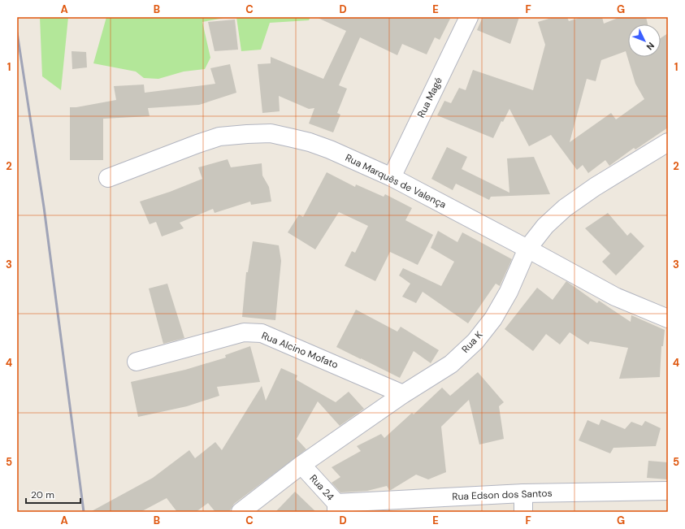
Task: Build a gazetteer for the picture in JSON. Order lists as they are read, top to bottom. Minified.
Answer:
{"streets":{"street":["Rua Magé","Rua Marquês de Valença","Rua K","Rua Alcino Mofato","Rua 24","Rua Edson dos Santos"]},"crossings":[["Rua Magé","Rua Marquês de Valença"],["Rua Marquês de Valença","Rua K"],["Rua K","Rua Alcino Mofato"],["Rua K","Rua 24"],["Rua 24","Rua Edson dos Santos"]],"scale_bar":"20 m","north":"bottom right","grid":{"columns":["A","B","C","D","E","F","G"],"rows":["1","2","3","4","5"]}}
